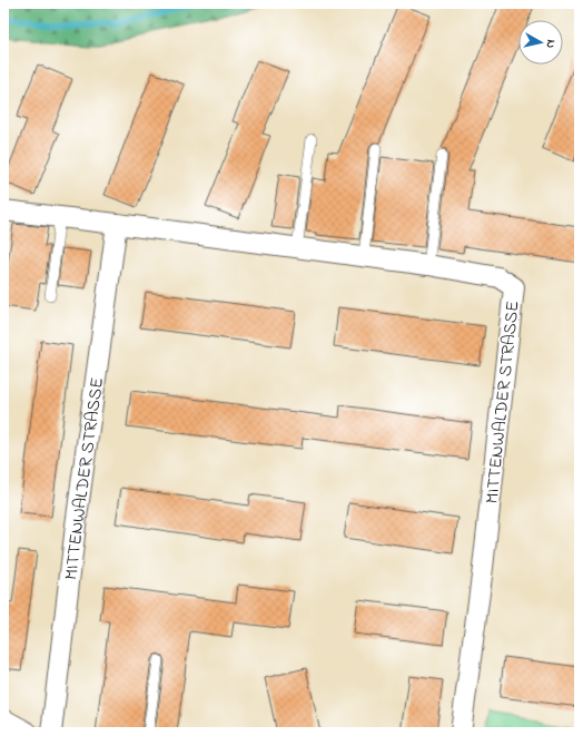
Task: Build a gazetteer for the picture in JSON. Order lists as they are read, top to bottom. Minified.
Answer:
{"streets":{"street":["MITTENWALDER STRASSE"]},"north":"right"}
